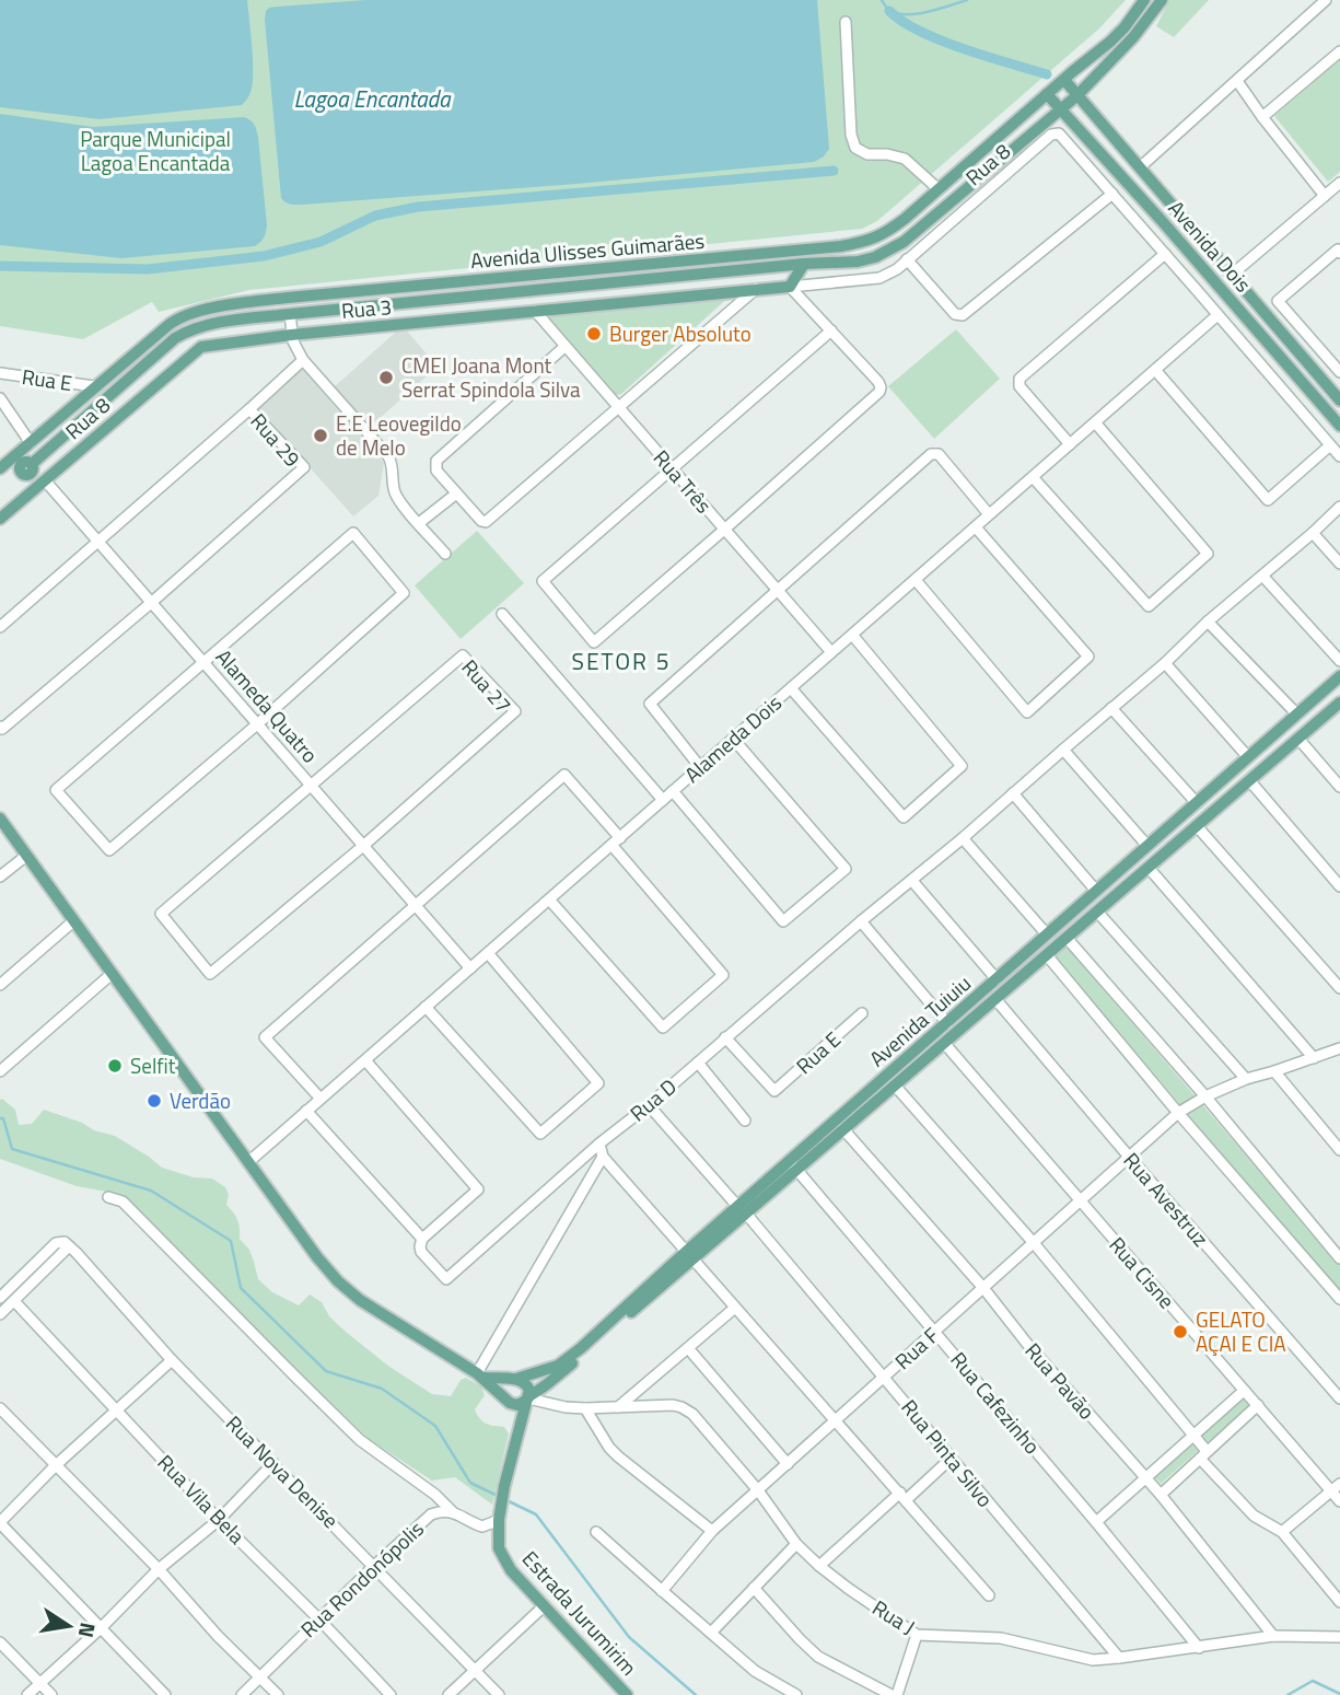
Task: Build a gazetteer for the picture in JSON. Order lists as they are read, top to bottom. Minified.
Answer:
{"streets":{"main road":["Rua 8","Avenida Dois","Avenida Ulisses Guimarães","Rua 3","Alameda Quatro","Avenida Tuiuiu","Estrada Jurumirim"],"street":["Rua E","Rua 29","Rua Três","Rua 27","Alameda Dois","Rua D","Rua Avestruz","Rua Cisne","Rua F","Rua Pavão","Rua Cafezinho","Rua Pinta Silvo","Rua Nova Denise","Rua Vila Bela","Rua Rondonópolis","Rua J"]},"crossings":[["Rua 8","Rua 3"],["Rua 8","Rua Três"],["Rua 8","Alameda Quatro"],["Rua 8","Alameda Dois"],["Avenida Dois","Avenida Ulisses Guimarães"],["Avenida Ulisses Guimarães","Rua E"],["Avenida Ulisses Guimarães","Alameda Quatro"],["Rua 3","Rua Três"],["Rua E","Rua D"],["Rua 29","Alameda Quatro"],["Rua Três","Alameda Dois"],["Rua 27","Alameda Quatro"],["Alameda Quatro","Alameda Dois"],["Avenida Tuiuiu","Rua Avestruz"],["Avenida Tuiuiu","Rua Cisne"],["Avenida Tuiuiu","Rua Pavão"],["Avenida Tuiuiu","Rua Cafezinho"],["Avenida Tuiuiu","Rua Pinta Silvo"],["Avenida Tuiuiu","Estrada Jurumirim"],["Avenida Tuiuiu","Rua J"],["Rua D","Rua Pinta Silvo"],["Rua Avestruz","Rua F"],["Rua Cisne","Rua F"],["Rua F","Rua Pavão"],["Rua F","Rua Cafezinho"],["Rua F","Rua Pinta Silvo"],["Rua F","Rua J"],["Rua Pavão","Rua J"],["Rua Cafezinho","Rua J"],["Rua Pinta Silvo","Rua J"],["Rua Nova Denise","Rua Rondonópolis"],["Rua Vila Bela","Rua Rondonópolis"],["Estrada Jurumirim","Rua J"]],"districts":["SETOR 5"],"water":["Lagoa Encantada"],"parks":["Parque Municipal Lagoa Encantada"],"places":["Burger Absoluto","CMEI Joana Mont Serrat Spindola Silva","E.E Leovegildo de Melo","Selfit","Verdão","GELATO AÇAI E CIA"],"north":"right"}
